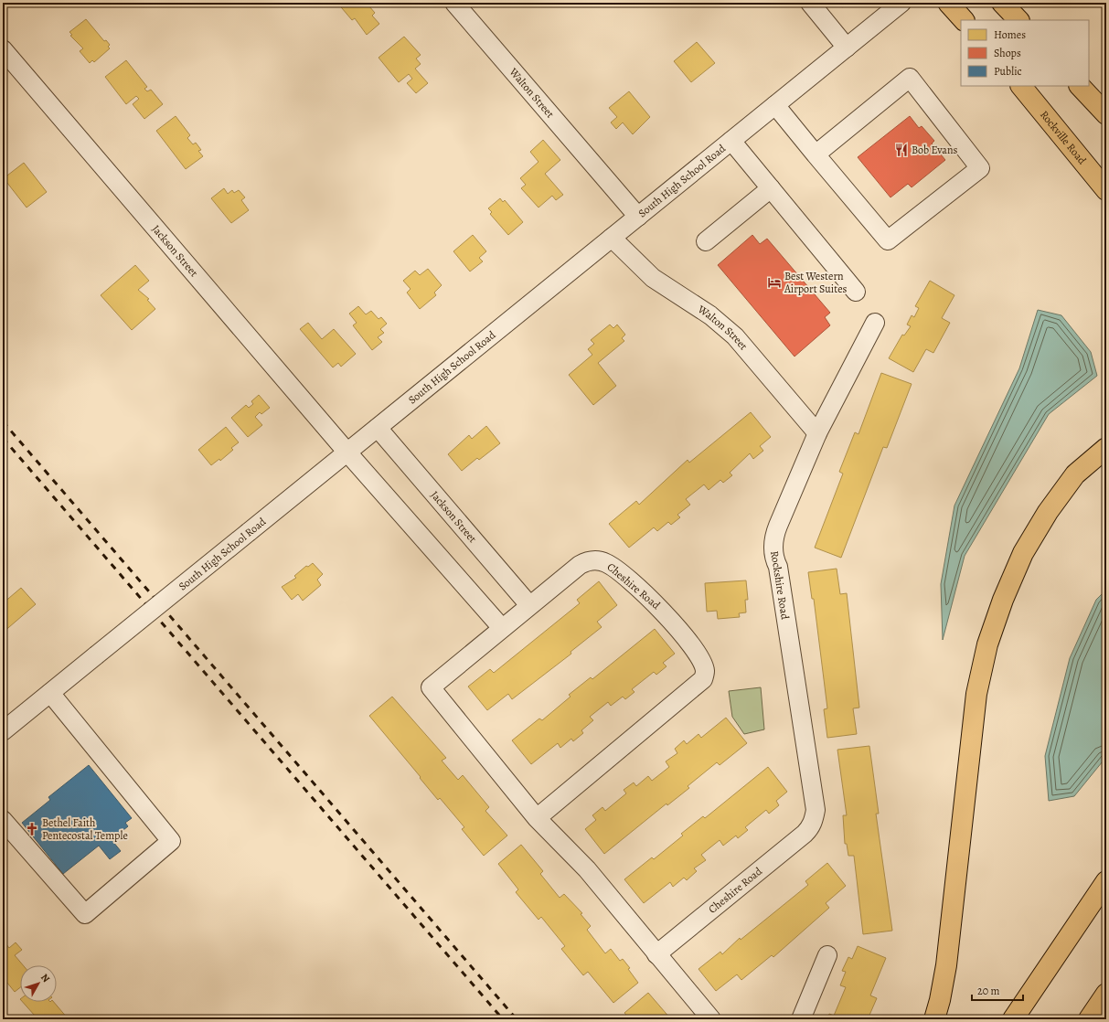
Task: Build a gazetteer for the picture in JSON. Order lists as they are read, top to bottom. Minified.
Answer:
{"streets":{"main road":["Rockville Road"],"street":["Walton Street","South High School Road","Jackson Street","Rockshire Road","Cheshire Road"]},"crossings":[["Walton Street","South High School Road"],["Walton Street","Rockshire Road"],["South High School Road","Jackson Street"],["Jackson Street","Cheshire Road"],["Rockshire Road","Cheshire Road"]],"places":{"restaurant":["Bob Evans"],"hotel":["Best Western Airport Suites"],"church":["Bethel Faith Pentecostal Temple"]},"legend":["Homes","Shops","Public"],"scale_bar":"20 m","north":"top right"}
